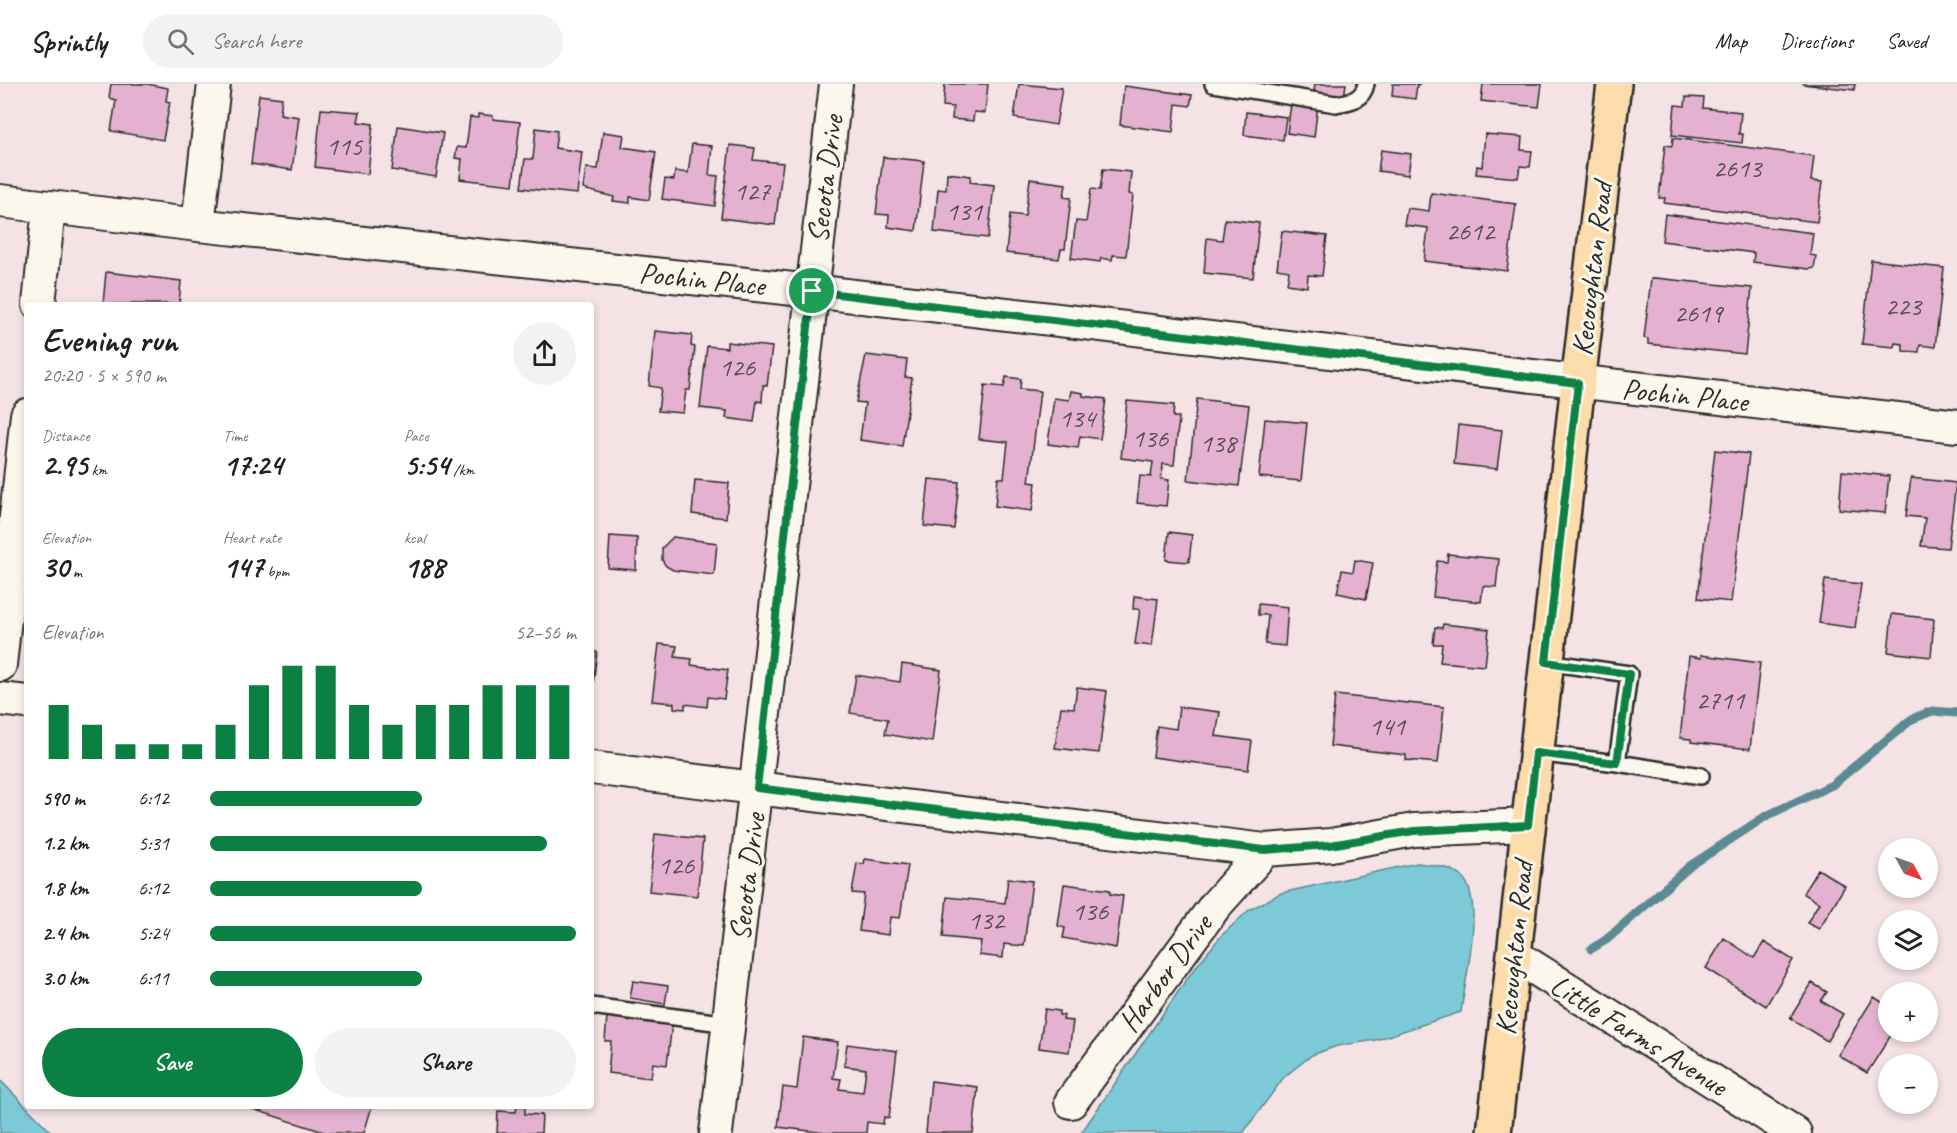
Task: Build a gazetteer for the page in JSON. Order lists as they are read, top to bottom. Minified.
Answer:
{"streets":{"main road":["Kecoughtan Road"],"street":["Secota Drive","Pochin Place","Harbor Drive","Little Farms Avenue"]},"crossings":[["Secota Drive","Pochin Place"],["Kecoughtan Road","Pochin Place"],["Kecoughtan Road","Little Farms Avenue"]],"house_numbers":["115","2613","127","131","2612","223","2619","126","134","136","138","2711","141","126","136","132"],"north":"bottom right","page":{"header":"Sprintly","search":"Search here","nav":["Map","Directions","Saved"],"heading":["Evening run","20:20 · 5 × 590 m"],"stats":[["Distance","2.95 km"],["Time","17:24"],["Pace","5:54 /km"],["Elevation","30 m"],["Heart rate","147 bpm"],["kcal","188"]],"chart":["Elevation","52–56 m"],"list":[{"name":"590 m","note":"6:12"},{"name":"1.2 km","note":"5:31"},{"name":"1.8 km","note":"6:12"},{"name":"2.4 km","note":"5:24"},{"name":"3.0 km","note":"6:11"}],"map_buttons":["+","−"],"buttons":["Save","Share"]}}
